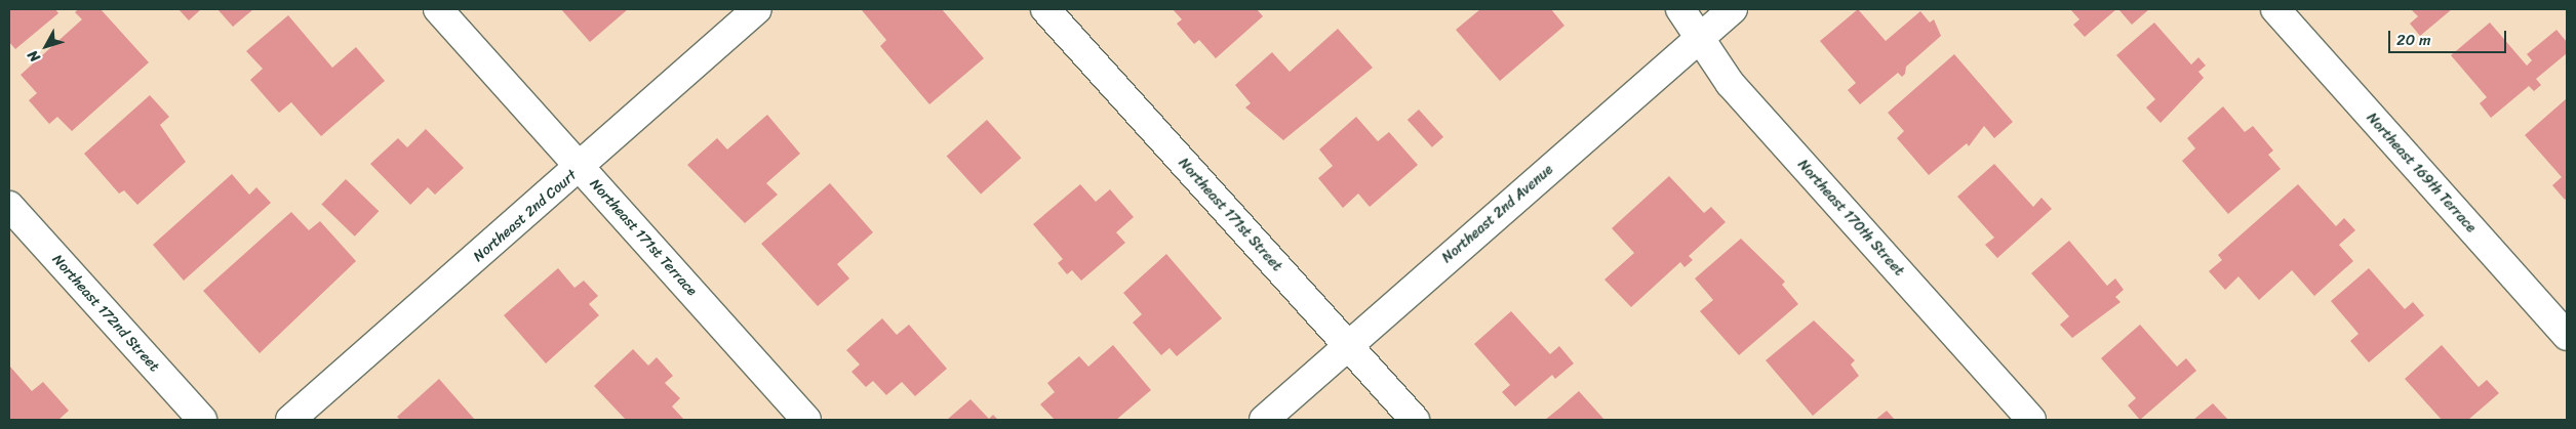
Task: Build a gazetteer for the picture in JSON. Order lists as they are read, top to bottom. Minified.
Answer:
{"streets":{"street":["Northeast 169th Terrace","Northeast 2nd Avenue","Northeast 171st Street","Northeast 2nd Court","Northeast 170th Street","Northeast 171st Terrace","Northeast 172nd Street"]},"crossings":[["Northeast 2nd Avenue","Northeast 171st Street"],["Northeast 2nd Avenue","Northeast 170th Street"],["Northeast 2nd Court","Northeast 171st Terrace"]],"scale_bar":"20 m","north":"bottom left"}
